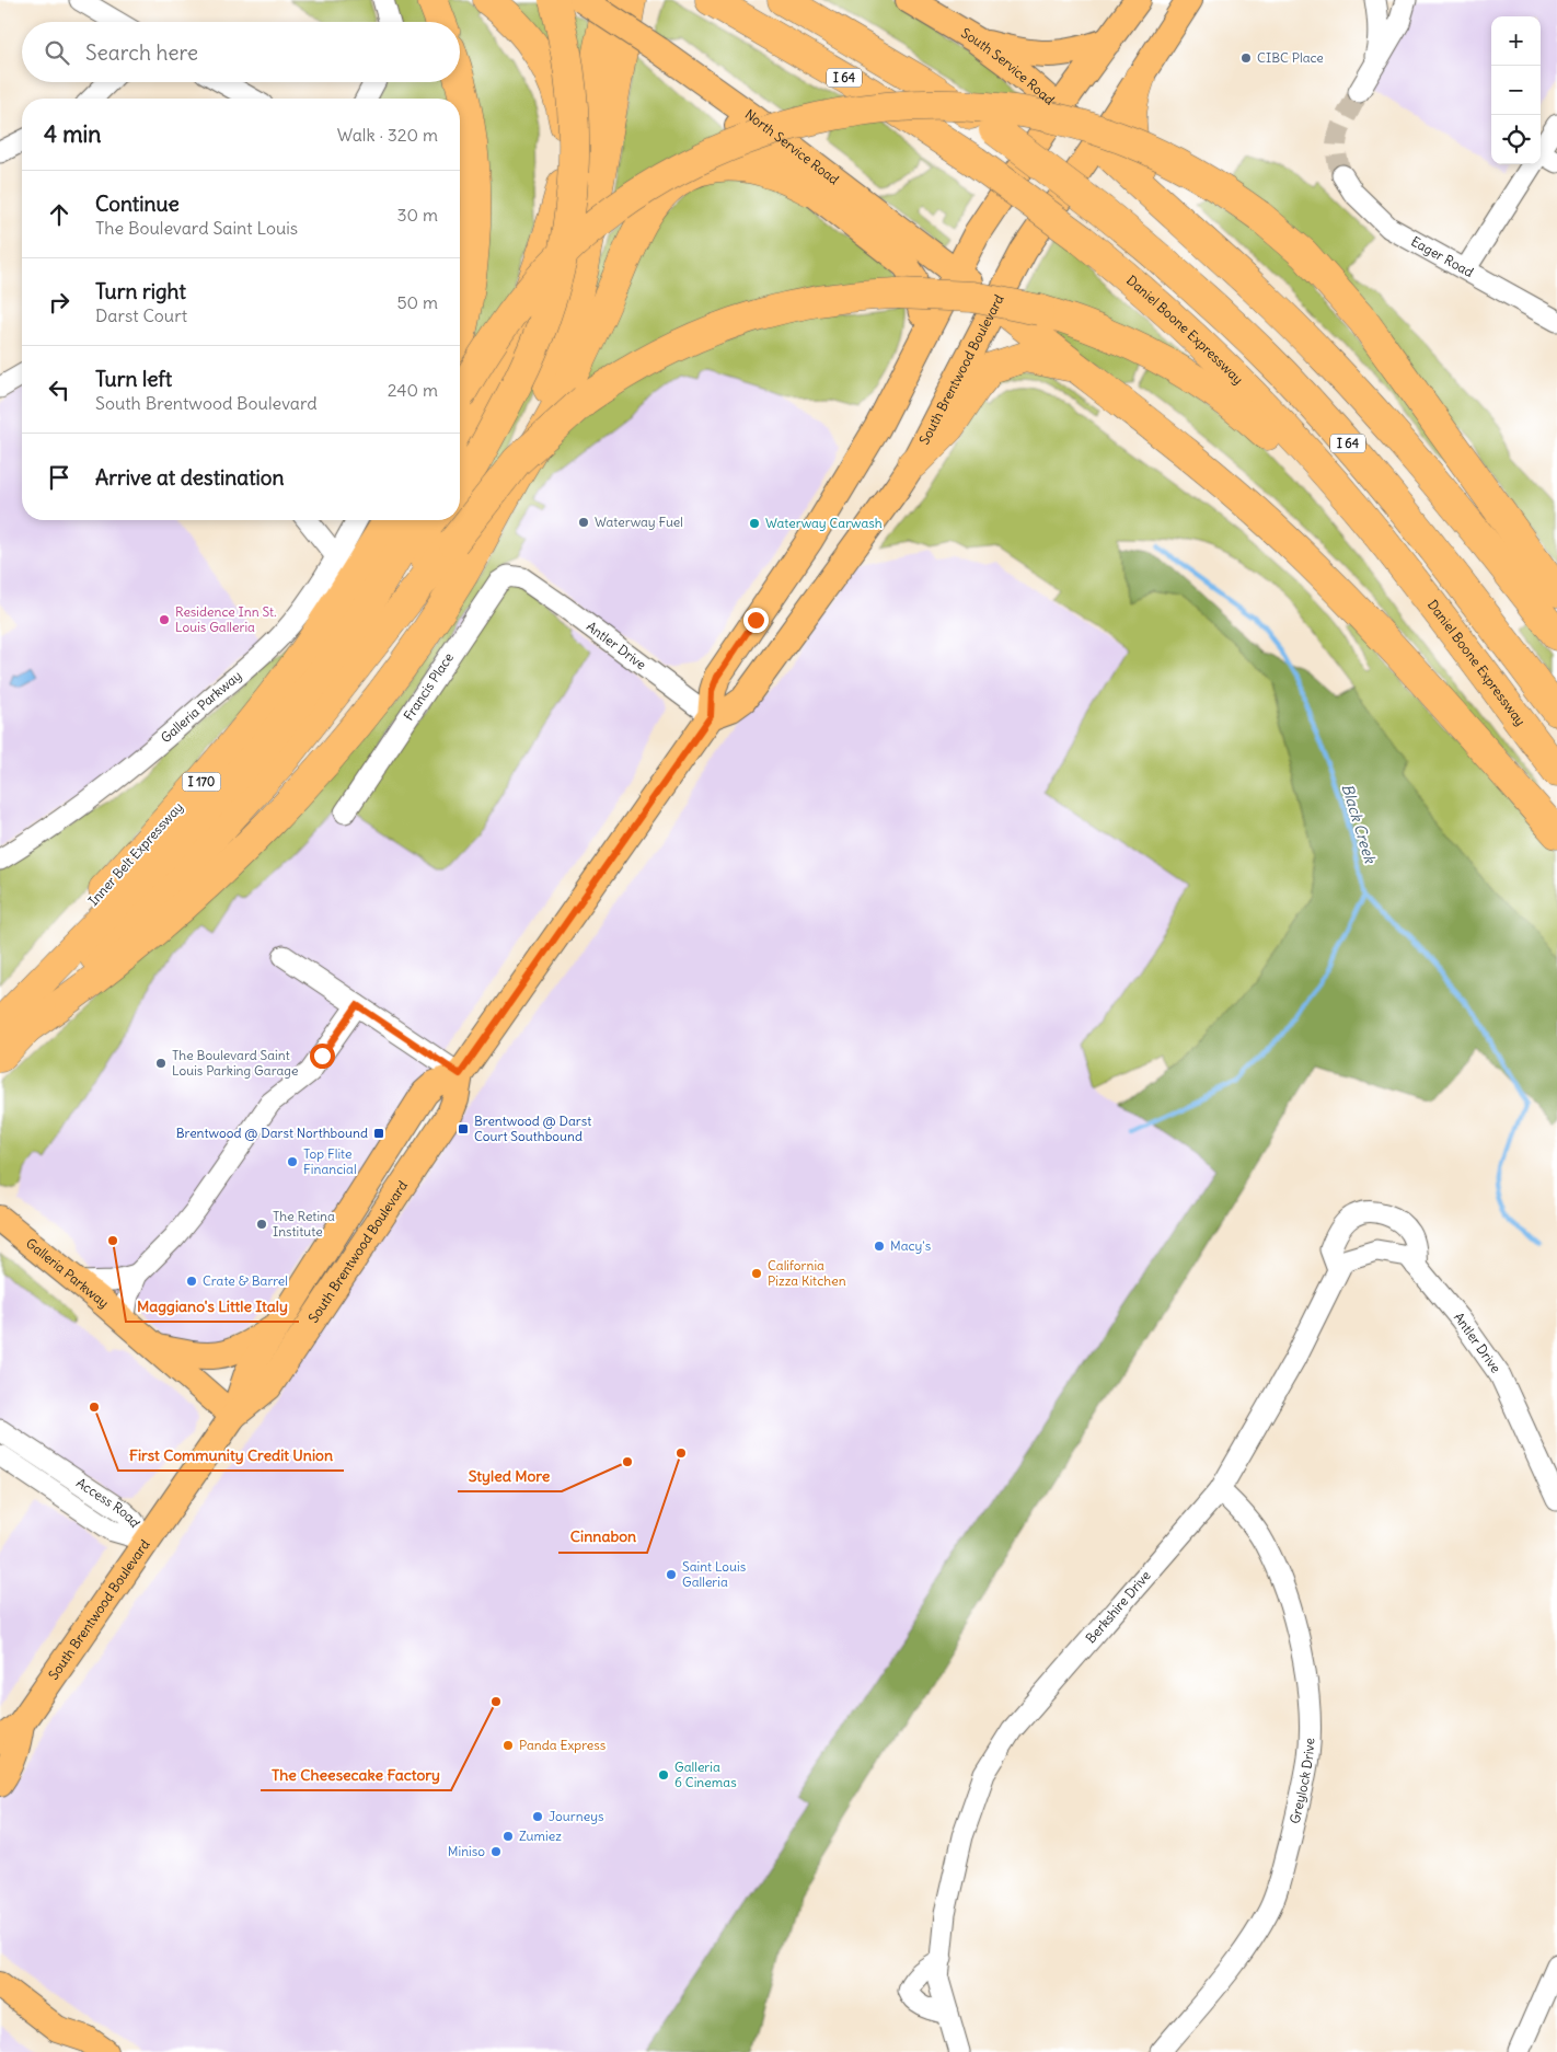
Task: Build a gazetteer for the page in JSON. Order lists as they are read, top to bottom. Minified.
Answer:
{"streets":{"highway":["I 64","Daniel Boone Expressway","I 170","Inner Belt Expressway"],"main road":["South Service Road","North Service Road","South Brentwood Boulevard","Galleria Parkway"],"street":["Eager Road","Antler Drive","Francis Place","Access Road","Berkshire Drive","Greylock Drive"]},"crossings":[["South Service Road","South Brentwood Boulevard"],["North Service Road","South Brentwood Boulevard"],["South Brentwood Boulevard","Antler Drive"],["South Brentwood Boulevard","Galleria Parkway"],["South Brentwood Boulevard","Access Road"],["Antler Drive","Francis Place"],["Antler Drive","Berkshire Drive"],["Berkshire Drive","Greylock Drive"]],"water":["Black Creek"],"places":{"other":["CIBC Place","Waterway Fuel","Waterway Carwash","Residence Inn St. Louis Galleria","The Boulevard Saint Louis Parking Garage","Top Flite Financial","The Retina Institute","Maggiano's Little Italy","Macy's","California Pizza Kitchen","Crate & Barrel","First Community Credit Union","Cinnabon","Styled More","Saint Louis Galleria","The Cheesecake Factory","Panda Express","Galleria 6 Cinemas","Journeys","Zumiez","Miniso"],"transit":["Brentwood @ Darst Court Southbound","Brentwood @ Darst Northbound"]},"page":{"map_buttons":["+","−"],"search":"Search here","heading":["4 min","Walk · 320 m"],"list":[["Continue","The Boulevard Saint Louis","30 m"],["Turn right","Darst Court","50 m"],["Turn left","South Brentwood Boulevard","240 m"],"Arrive at destination"]}}
